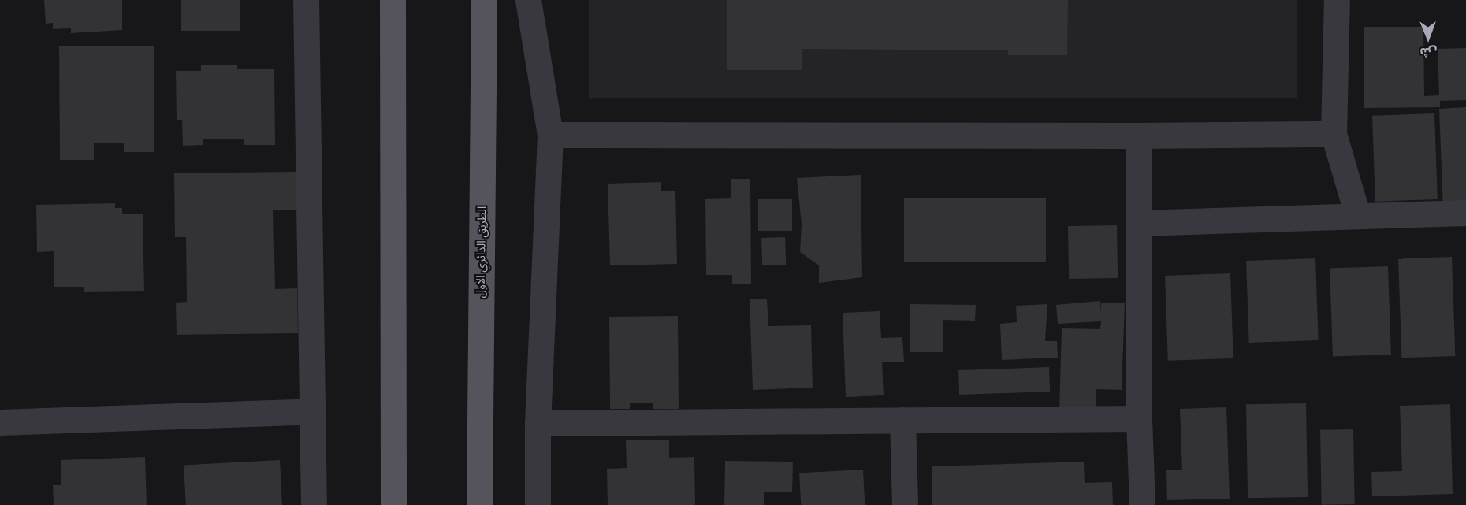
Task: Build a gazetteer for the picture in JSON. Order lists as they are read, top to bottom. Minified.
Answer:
{"streets":{"main road":["الطريق الدائري الاول"]},"north":"bottom"}
